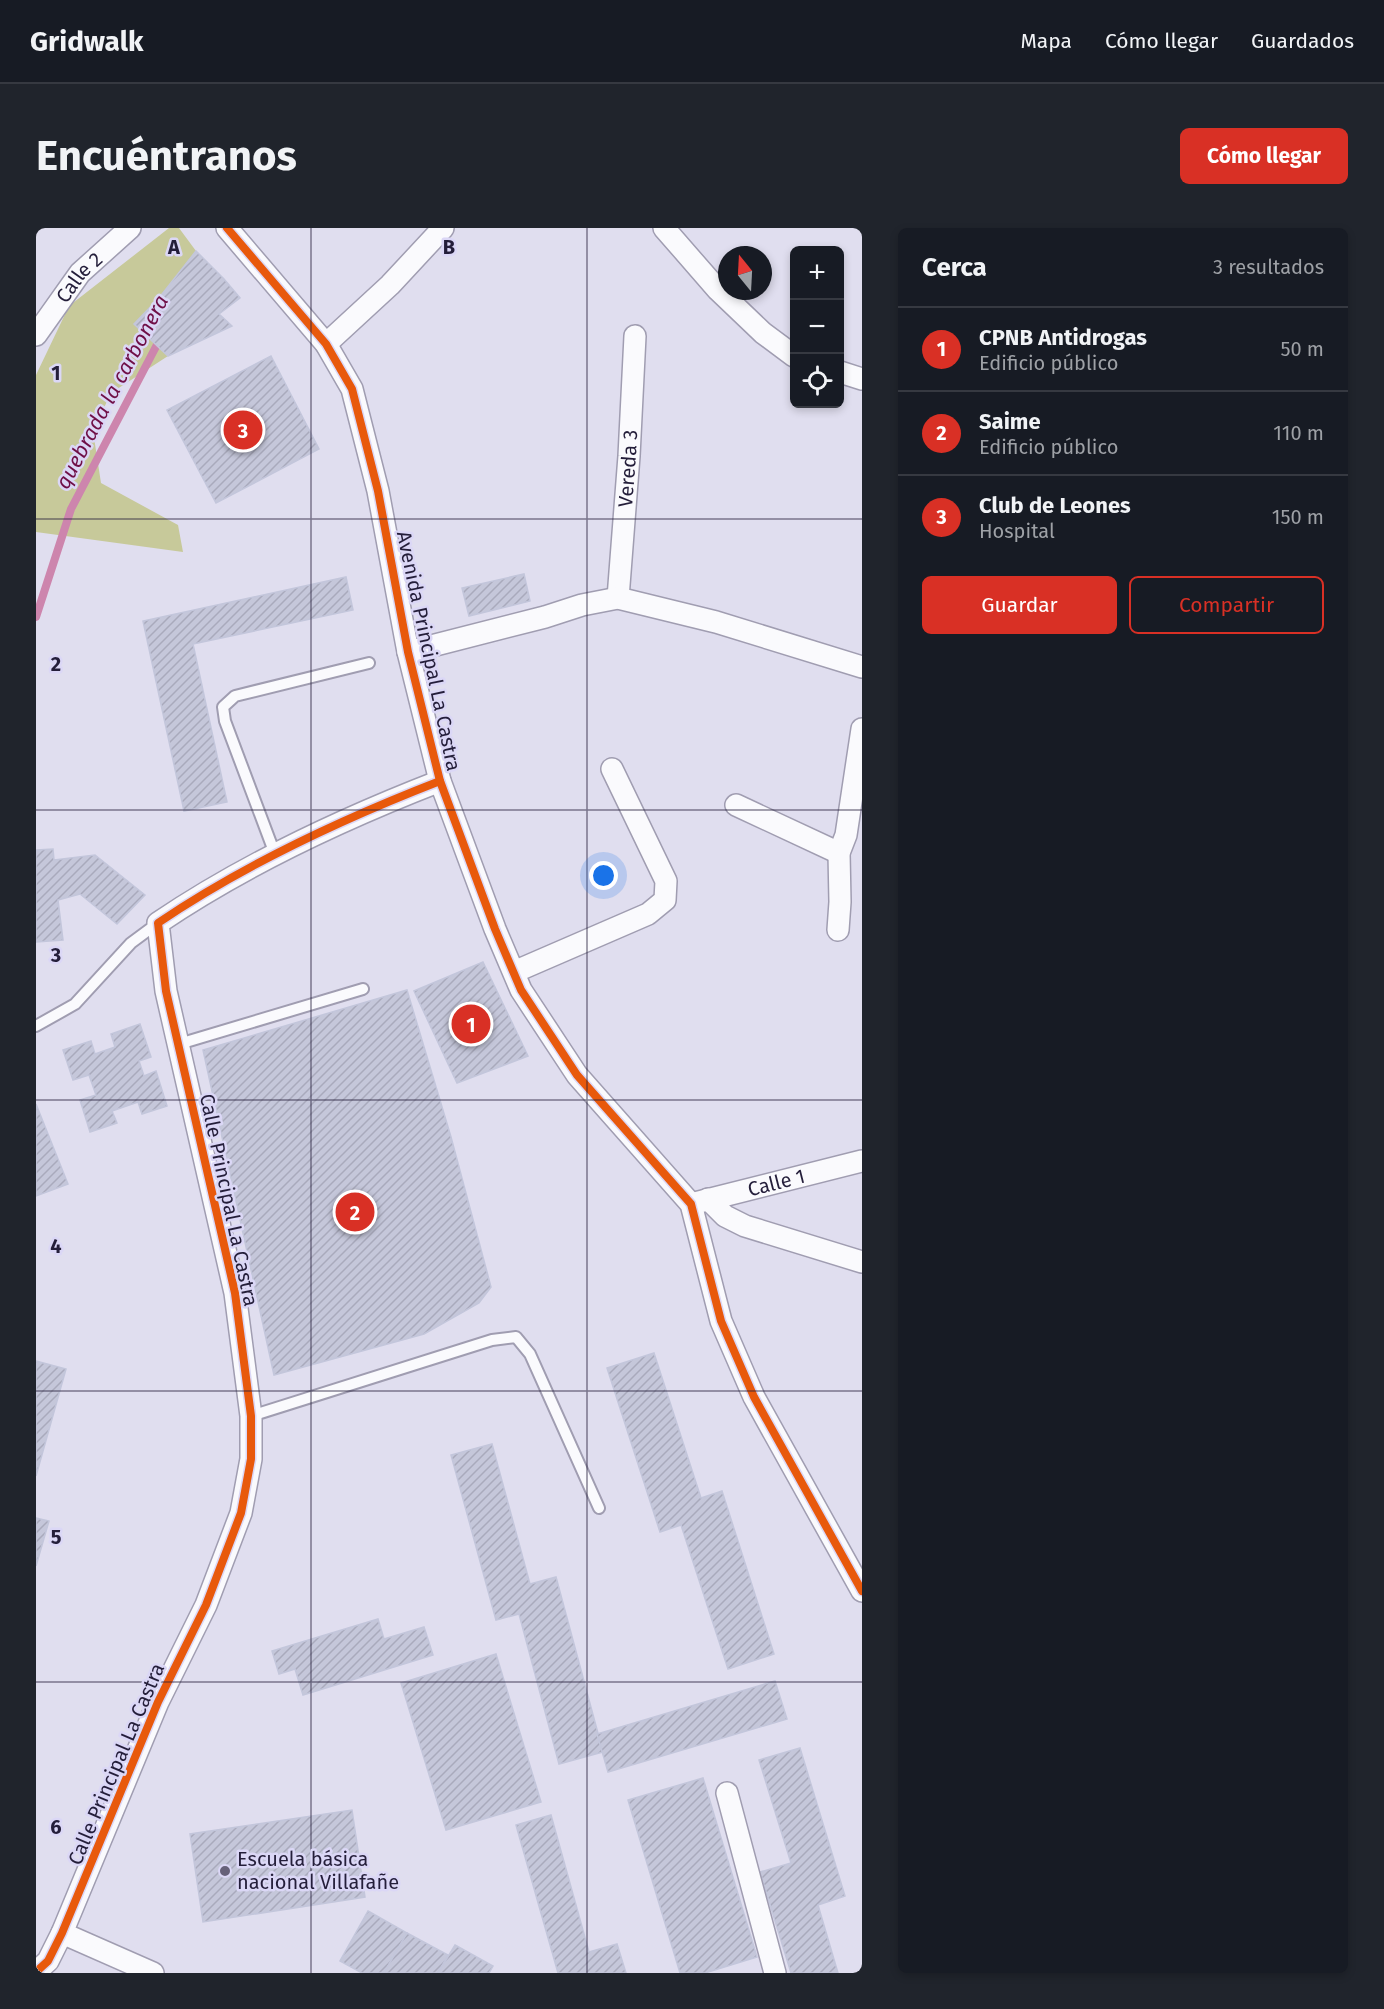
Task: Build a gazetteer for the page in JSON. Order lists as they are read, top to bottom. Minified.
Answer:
{"streets":{"street":["Calle 2","Vereda 3","Avenida Principal La Castra","Calle 1","Calle Principal La Castra"]},"crossings":[["Avenida Principal La Castra","Calle 1"]],"water":["quebrada la carbonera"],"places":["Escuela básica nacional Villafañe"],"north":"top","page":{"header":"Gridwalk","nav":["Mapa","Cómo llegar","Guardados"],"buttons":["Cómo llegar",["Guardar","Compartir"]],"title":"Encuéntranos","heading":["Cerca","3 resultados"],"map_buttons":["+","−"],"list":[{"mark":"1","name":"CPNB Antidrogas","note":"Edificio público","value":"50 m"},{"mark":"2","name":"Saime","note":"Edificio público","value":"110 m"},{"mark":"3","name":"Club de Leones","note":"Hospital","value":"150 m"}],"pins":["3","1","2"]},"grid":{"columns":["A","B"],"rows":["1","2","3","4","5","6"]}}
